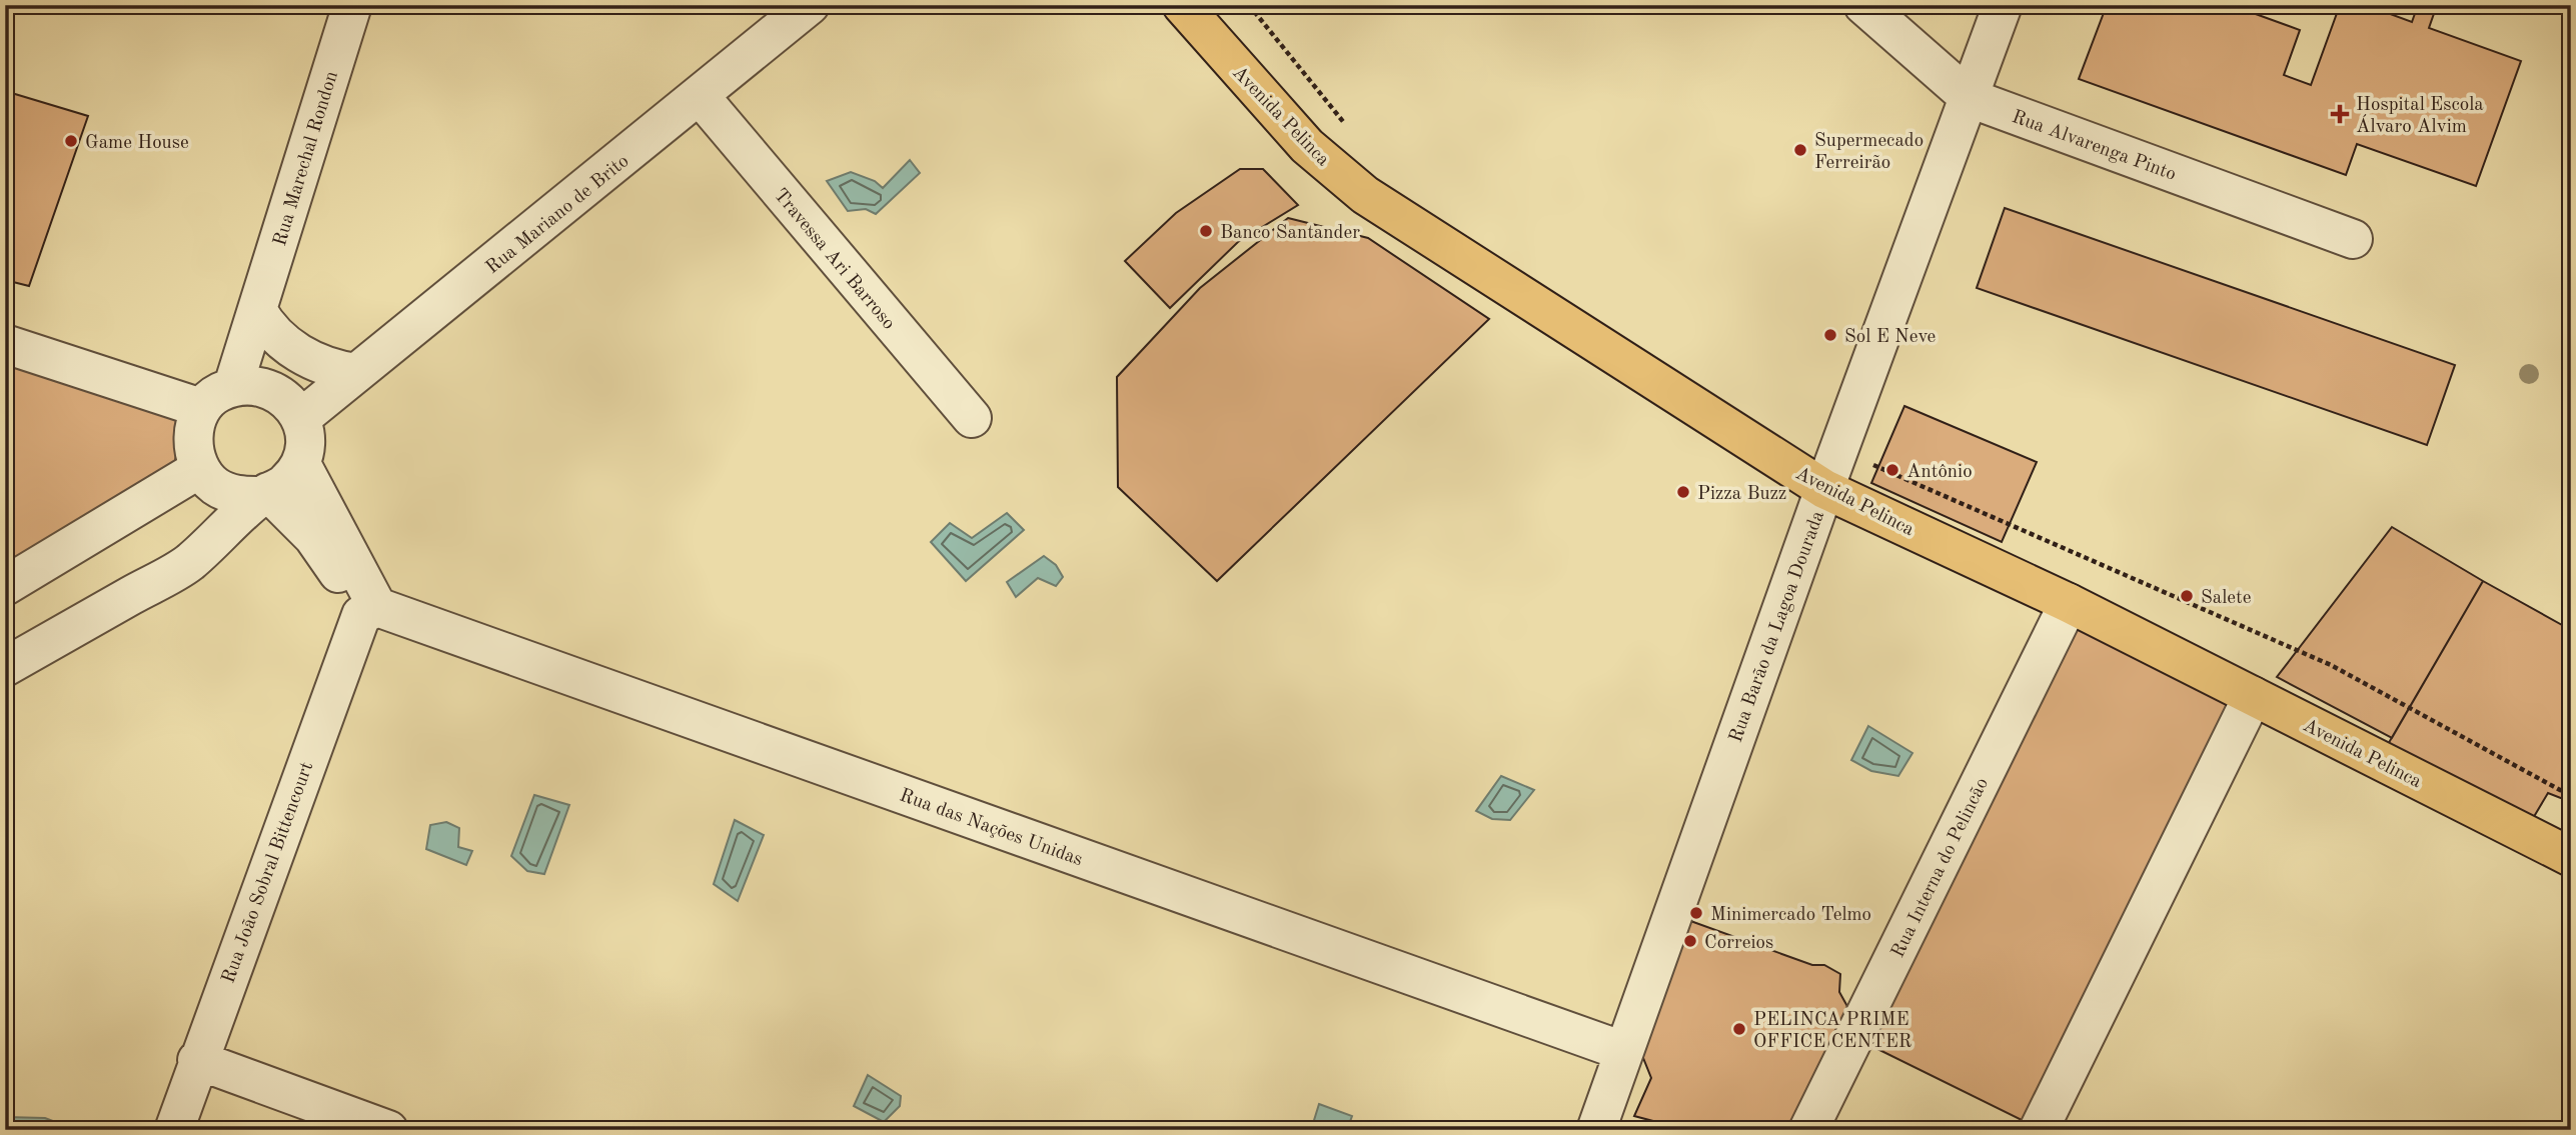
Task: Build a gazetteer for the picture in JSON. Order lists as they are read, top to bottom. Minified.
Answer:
{"streets":{"main road":["Avenida Pelinca"],"street":["Rua Alvarenga Pinto","Rua Marechal Rondon","Rua Mariano de Brito","Travessa Ari Barroso","Rua Barão da Lagoa Dourada","Rua das Nações Unidas","Rua Interna do Pelincão","Rua João Sobral Bittencourt"]},"crossings":[["Avenida Pelinca","Rua Barão da Lagoa Dourada"],["Avenida Pelinca","Rua Interna do Pelincão"],["Rua Alvarenga Pinto","Rua Barão da Lagoa Dourada"],["Rua Marechal Rondon","Rua Mariano de Brito"],["Rua Mariano de Brito","Travessa Ari Barroso"],["Rua Barão da Lagoa Dourada","Rua das Nações Unidas"],["Rua das Nações Unidas","Rua João Sobral Bittencourt"]],"places":{"health":["Hospital Escola Álvaro Alvim"],"other":["Game House","Supermecado Ferreirão","Banco Santander","Sol E Neve","Antônio","Pizza Buzz","Salete","Minimercado Telmo","Correios","PELINCA PRIME OFFICE CENTER"]}}
